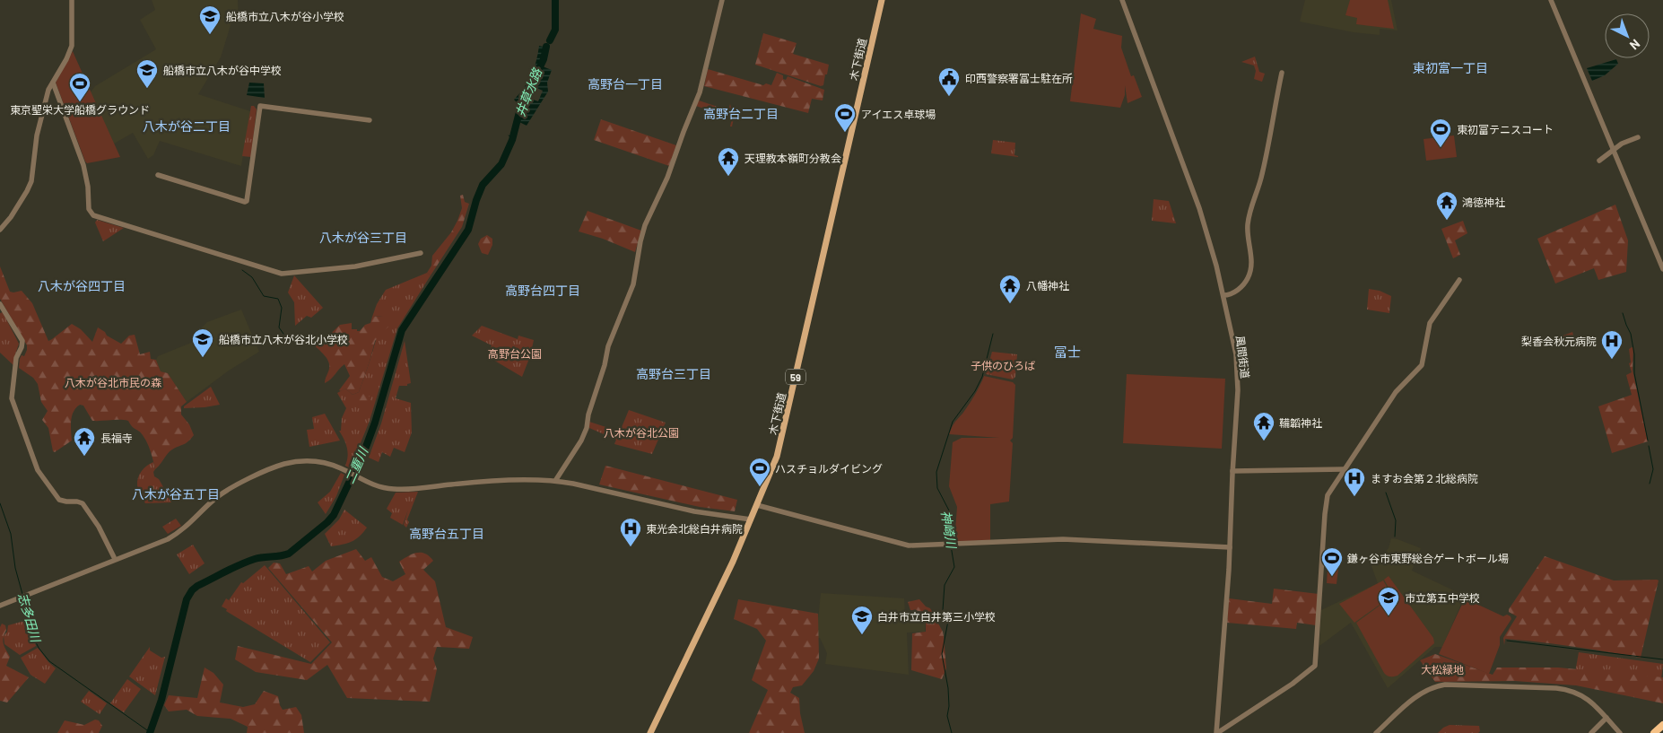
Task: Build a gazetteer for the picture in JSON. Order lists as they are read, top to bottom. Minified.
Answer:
{"streets":{"main road":["木下街道","59"],"street":["風間街道"]},"districts":["東初富一丁目","高野台一丁目","高野台二丁目","八木が谷二丁目","八木が谷三丁目","八木が谷四丁目","高野台四丁目","冨士","高野台三丁目","八木が谷五丁目","高野台五丁目"],"water":["井草水路","二重川","神崎川","志多田川"],"parks":["高野台公園","子供のひろば","八木が谷北市民の森","八木が谷北公園","大松緑地"],"places":{"school or university":["船橋市立八木が谷小学校","船橋市立八木が谷中学校","船橋市立八木が谷北小学校","市立第五中学校","白井市立白井第三小学校"],"public building":["印西警察署冨士駐在所"],"sports":["東京聖栄大学船橋グラウンド","アイエス卓球場","東初富テニスコート","ハスチョルダイビング","鎌ヶ谷市東野総合ゲートボール場"],"temple":["天理教本嶺町分教会","鴻徳神社","八幡神社","鞴韜神社","長福寺"],"hospital":["梨香会秋元病院","ますお会第２北総病院","東光会北総白井病院"]},"north":"bottom right"}
